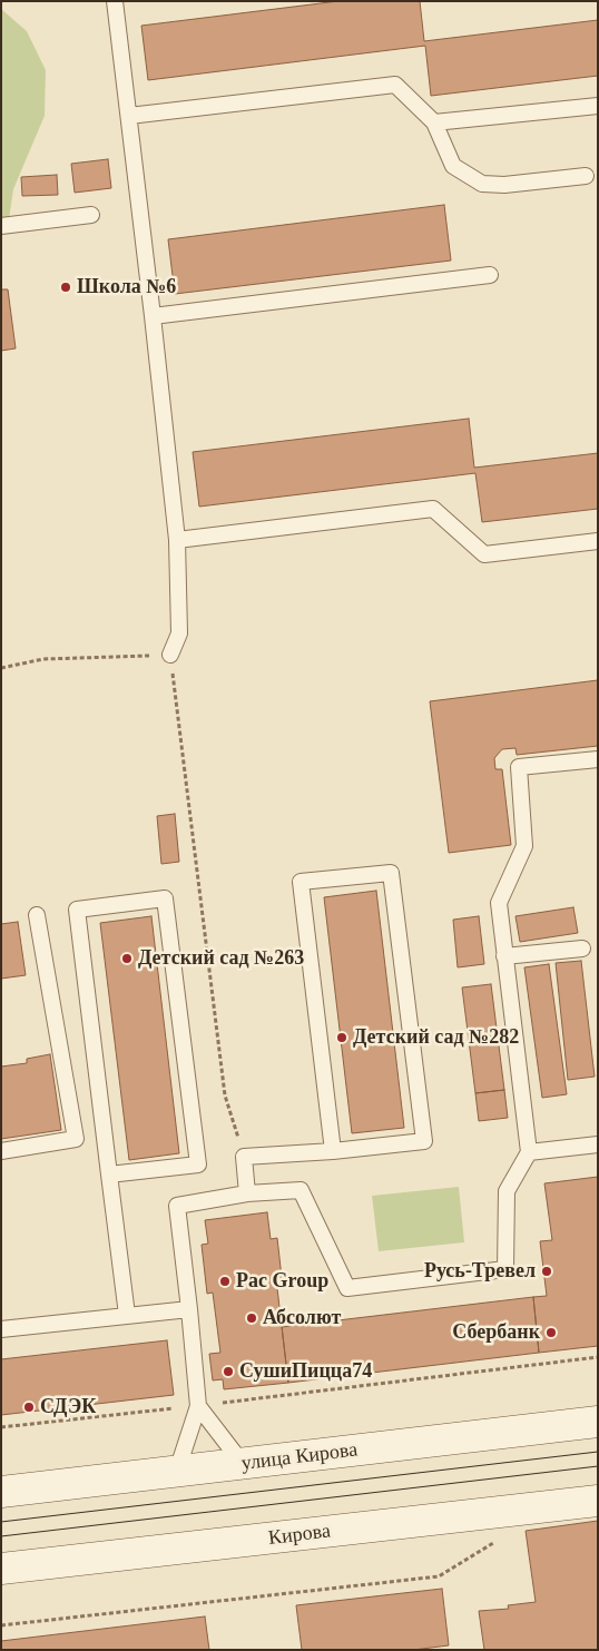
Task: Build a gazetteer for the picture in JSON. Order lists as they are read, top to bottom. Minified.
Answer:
{"streets":{"main road":["улица Кирова","Кирова"]},"places":["Школа №6","Детский сад №263","Детский сад №282","Русь-Тревел","Pac Group","Абсолют","Сбербанк","СушиПицца74","СДЭК"]}
